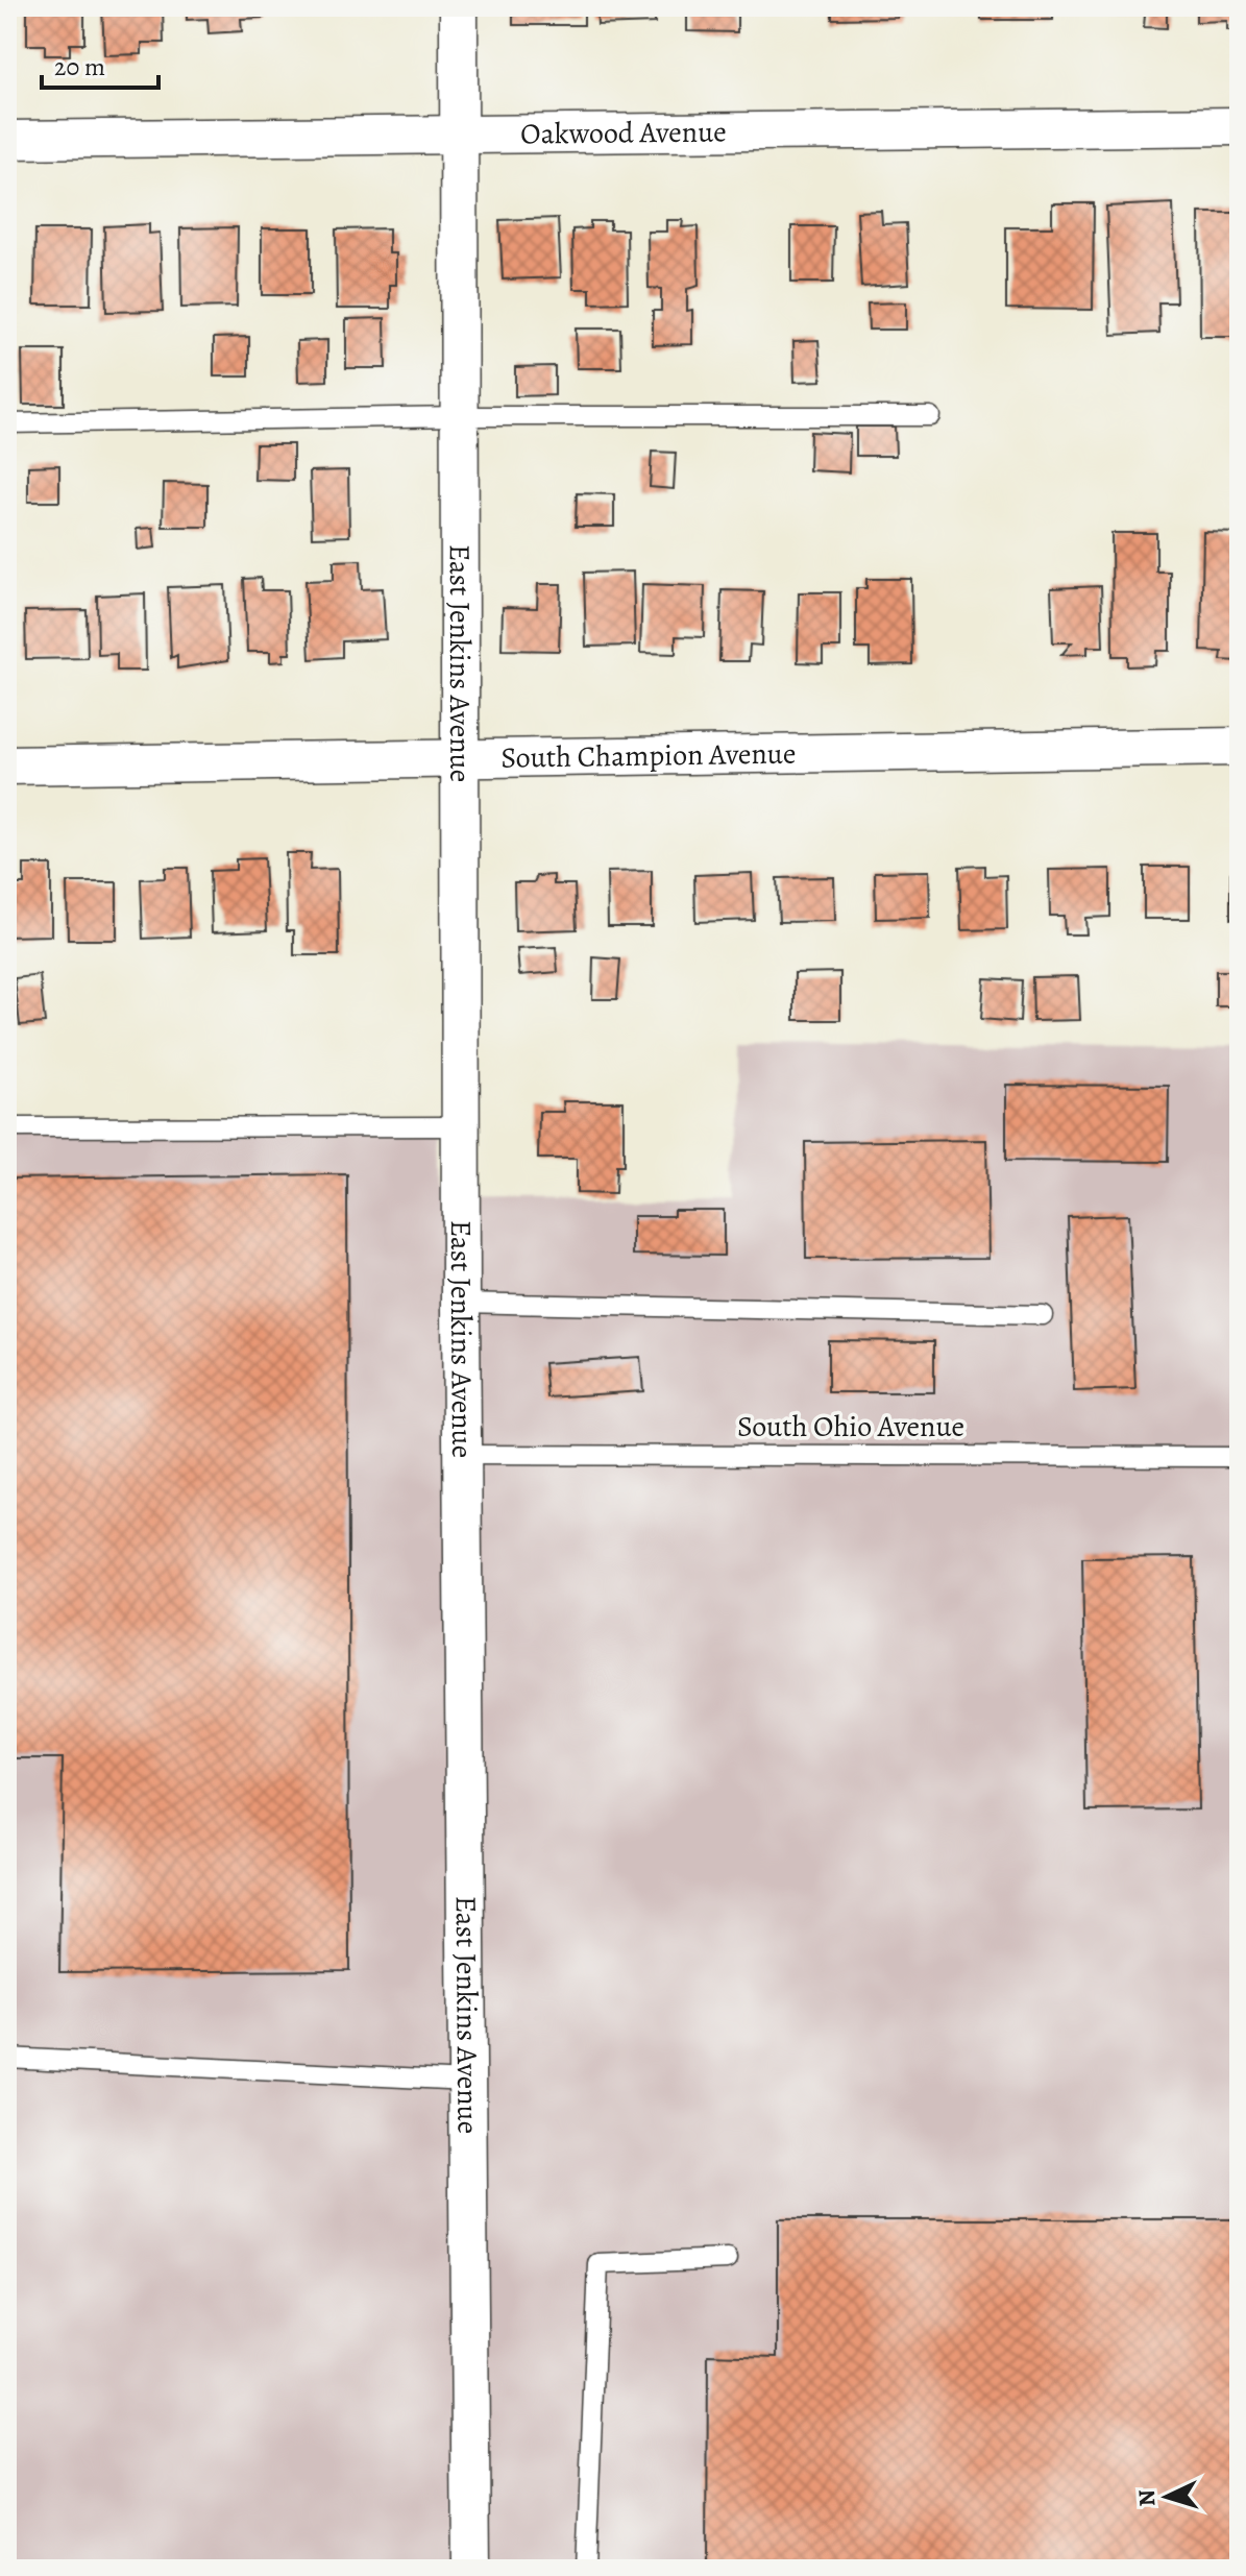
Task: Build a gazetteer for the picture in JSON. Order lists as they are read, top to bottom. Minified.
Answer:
{"streets":{"street":["Oakwood Avenue","East Jenkins Avenue","South Champion Avenue"],"lane":["South Ohio Avenue"]},"crossings":[["Oakwood Avenue","East Jenkins Avenue"],["East Jenkins Avenue","South Champion Avenue"],["East Jenkins Avenue","South Ohio Avenue"]],"scale_bar":"20 m","north":"left"}
